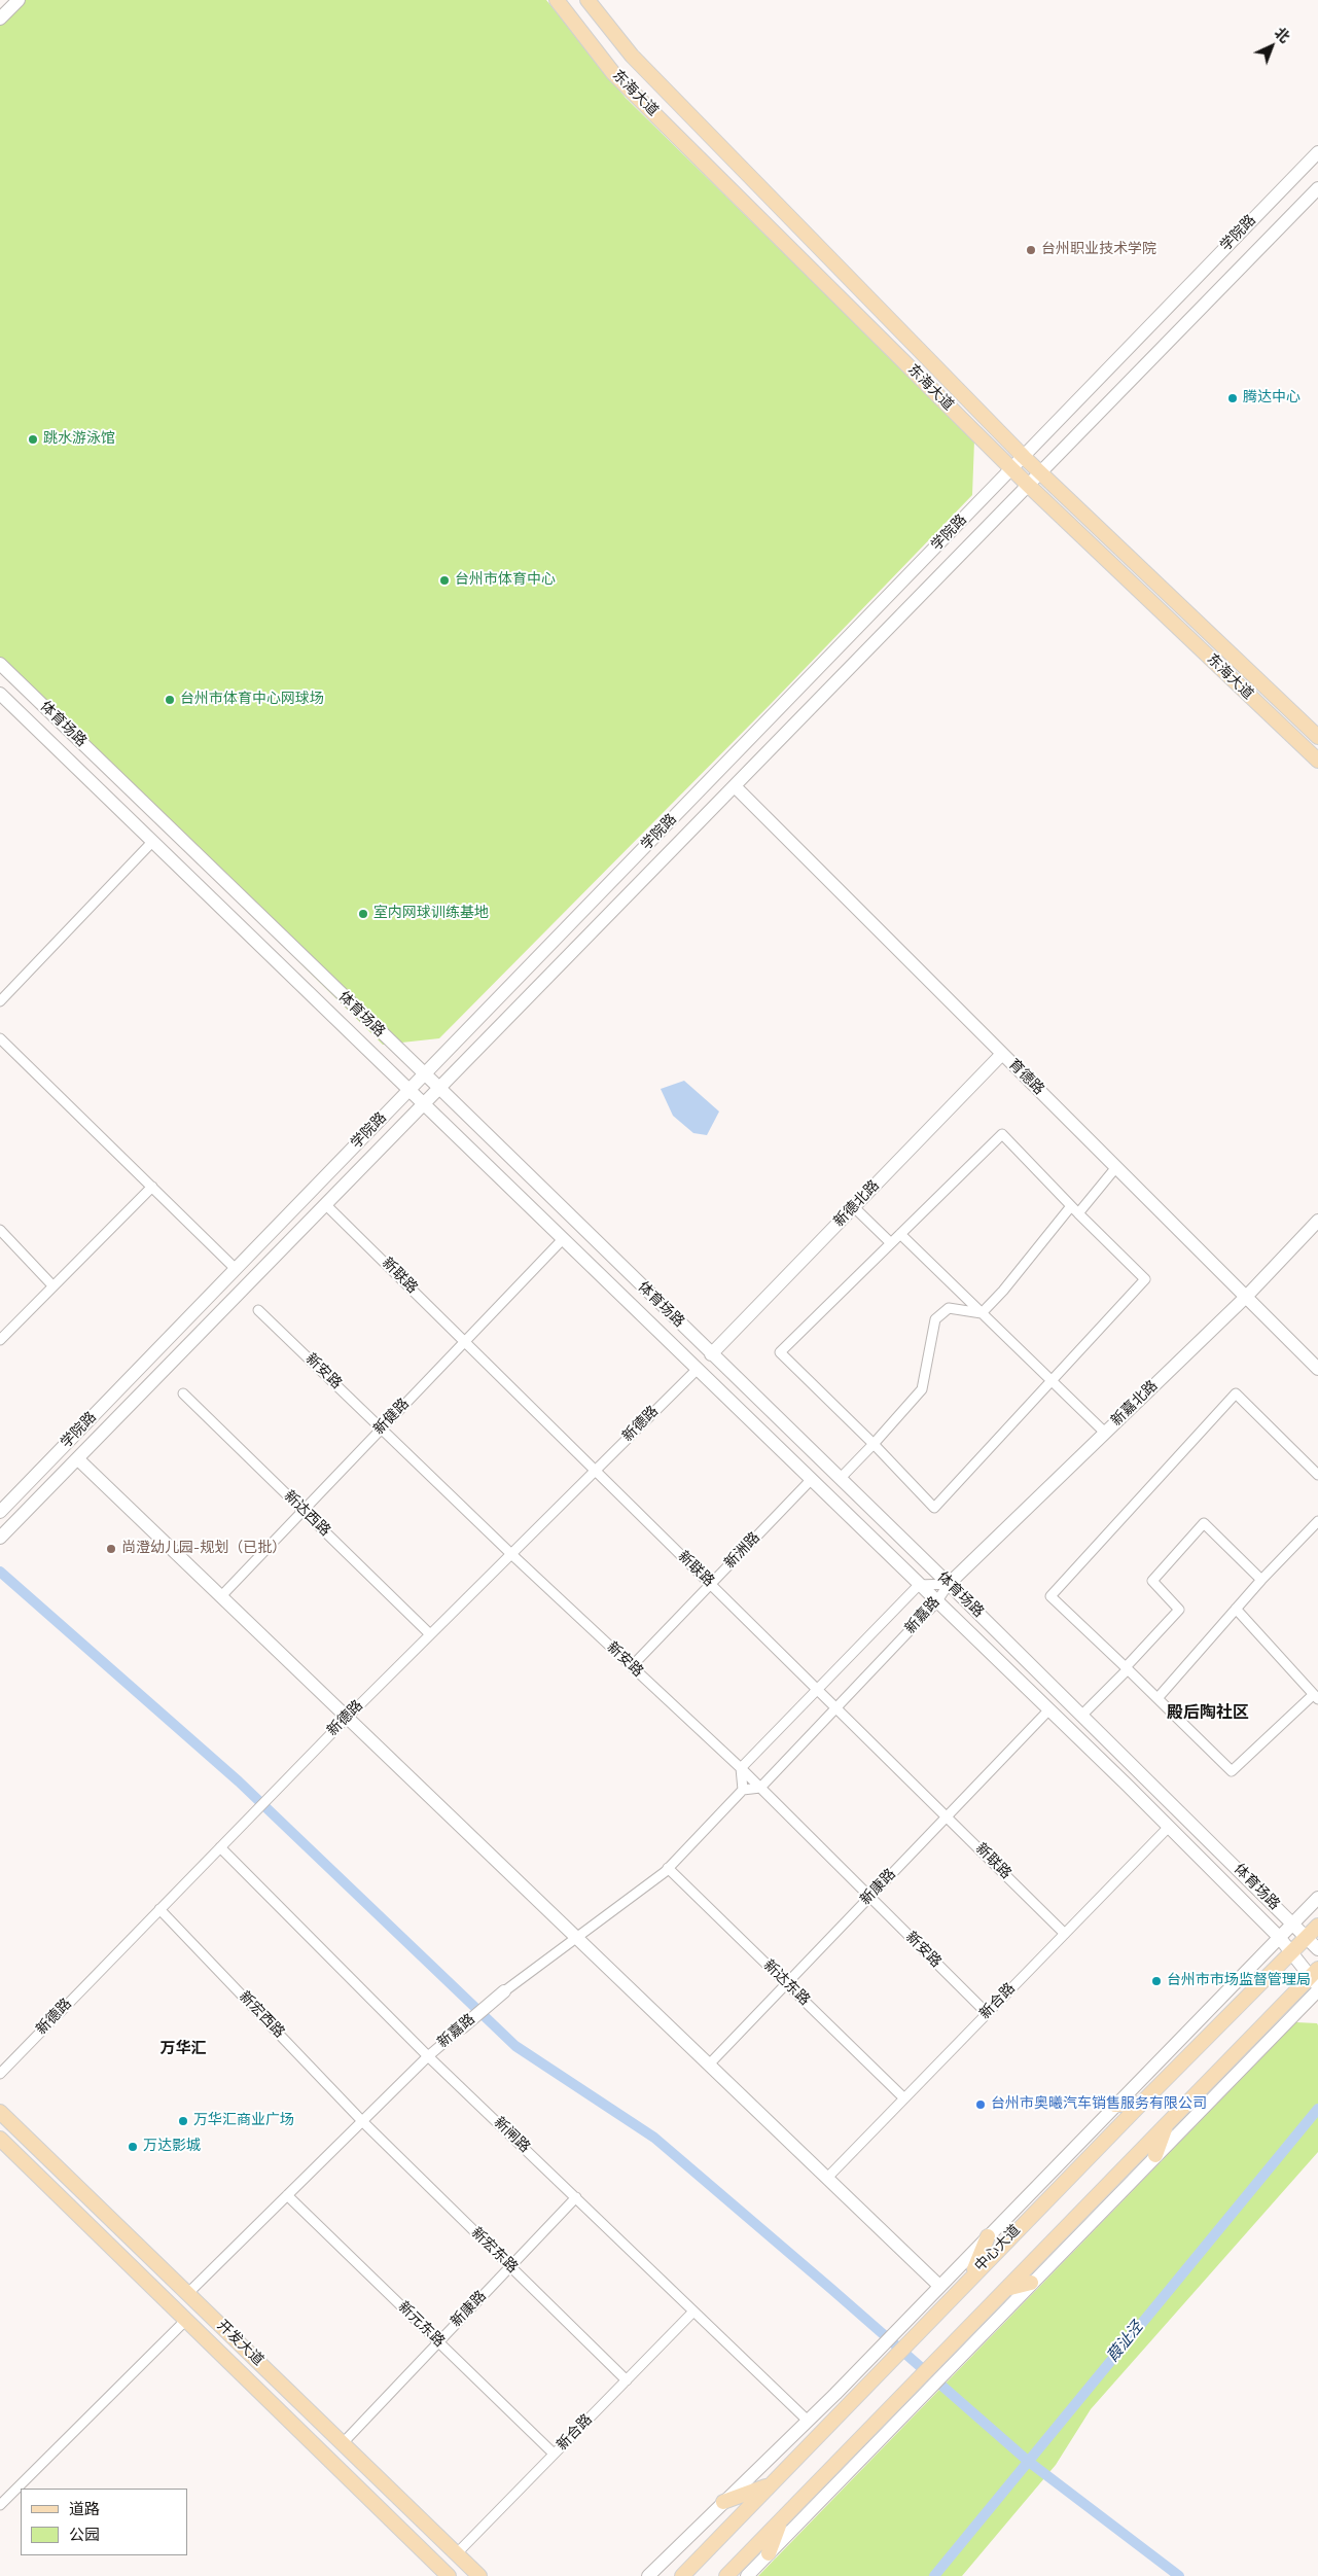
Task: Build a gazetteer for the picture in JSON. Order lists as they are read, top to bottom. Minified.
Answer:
{"streets":{"main road":["东海大道","学院路","体育场路","育德路","新德北路","新嘉北路","新嘉路","中心大道","开发大道"],"street":["新联路","新安路","新健路","新德路","新达西路","新洲路","新康路","新达东路","新合路","新宏西路","新闸路","新宏东路","新元东路"]},"crossings":[["东海大道","学院路"],["学院路","体育场路"],["学院路","育德路"],["学院路","新联路"],["体育场路","新德北路"],["体育场路","新嘉北路"],["体育场路","新嘉路"],["体育场路","中心大道"],["育德路","新德北路"],["育德路","新嘉北路"],["新联路","新健路"],["新联路","新德路"],["新联路","新洲路"],["新联路","新嘉路"],["新联路","新康路"],["新联路","新合路"],["新安路","新健路"],["新安路","新德路"],["新安路","新洲路"],["新安路","新嘉路"],["新安路","新康路"],["新安路","新合路"],["新嘉北路","新嘉路"],["新健路","新达西路"],["新德路","新达西路"],["新德路","新宏西路"],["新德路","新闸路"],["新嘉路","新达东路"],["新嘉路","新宏西路"],["新嘉路","新闸路"],["新嘉路","新宏东路"],["新嘉路","新元东路"],["新嘉路","开发大道"],["新康路","新达东路"],["新康路","新闸路"],["新康路","新宏东路"],["新康路","新元东路"],["新康路","开发大道"],["新达东路","新合路"],["新合路","新闸路"],["新合路","新宏东路"],["新合路","新元东路"],["新合路","开发大道"],["新宏西路","新宏东路"]],"districts":["殿后陶社区","万华汇"],"water":["葭沚泾"],"places":["台州职业技术学院","腾达中心","跳水游泳馆","台州市体育中心","台州市体育中心网球场","室内网球训练基地","尚澄幼儿园-规划（已批）","台州市市场监督管理局","台州市奥曦汽车销售服务有限公司","万华汇商业广场","万达影城"],"legend":["道路","公园"],"north":"top right"}
